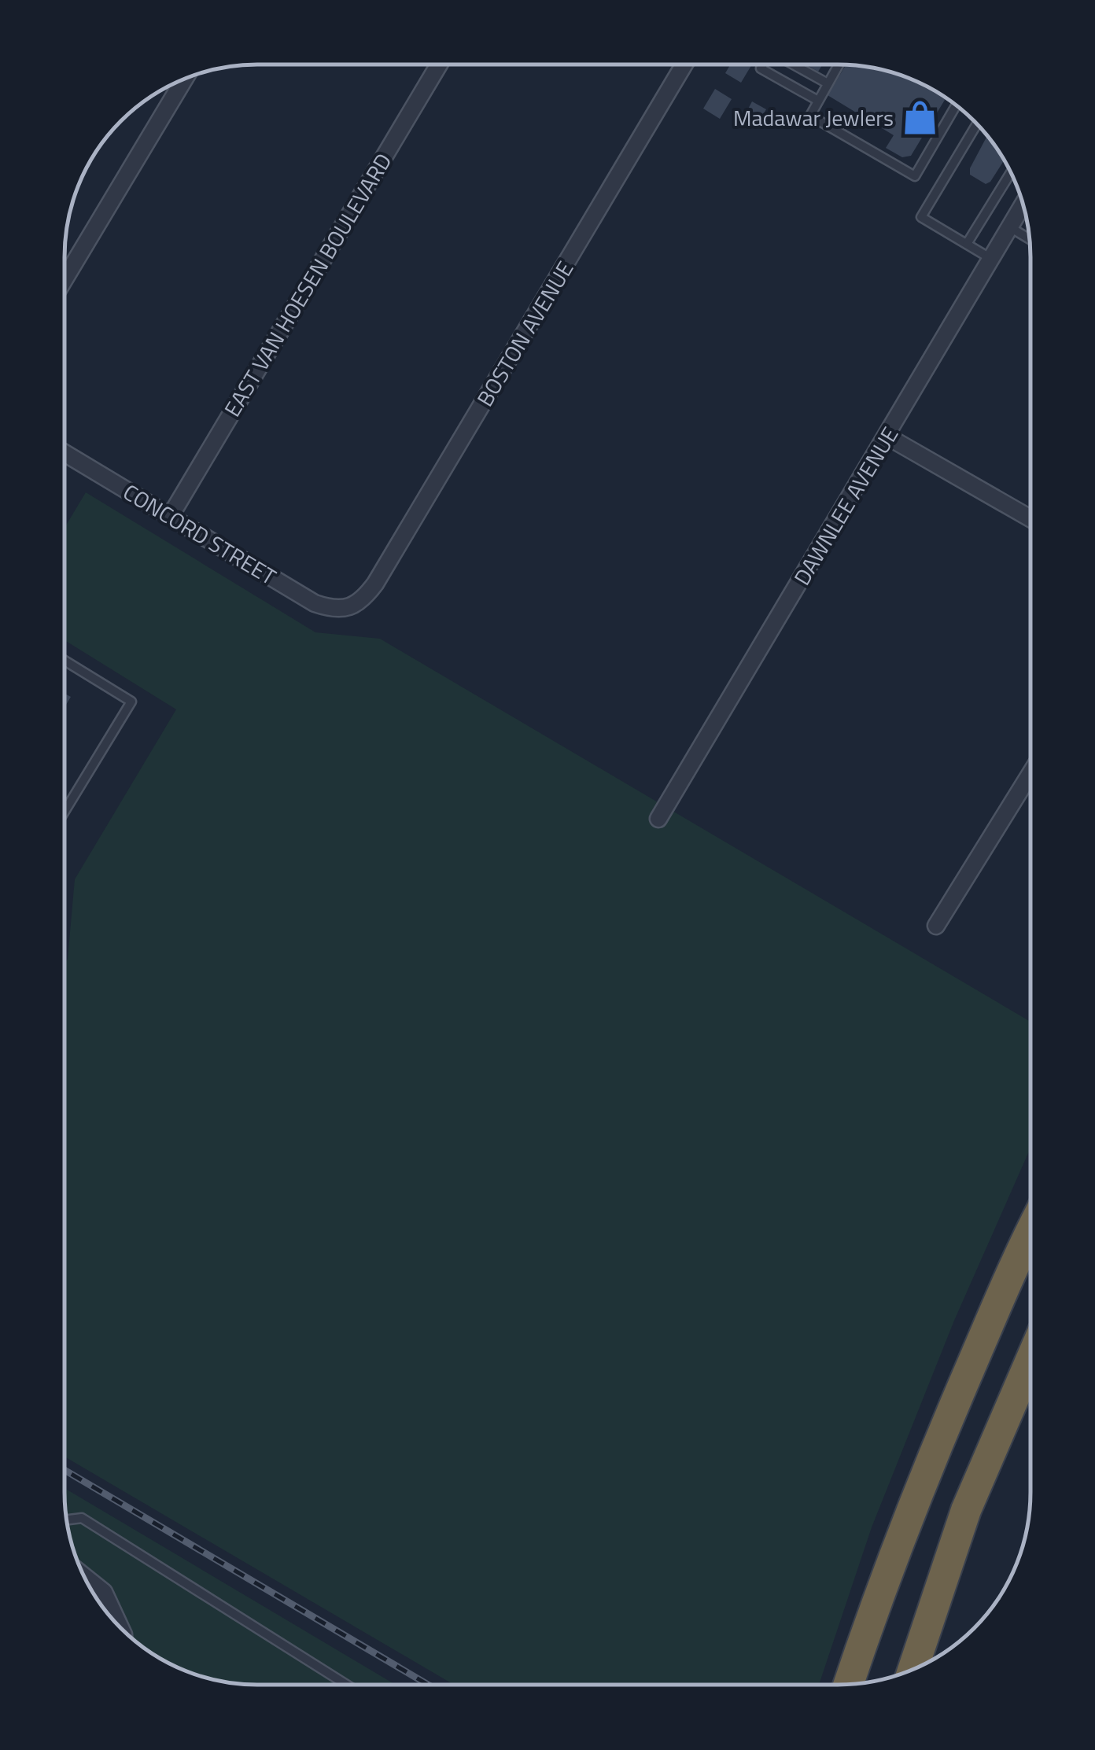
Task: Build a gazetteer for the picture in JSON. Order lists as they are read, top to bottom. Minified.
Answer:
{"streets":{"street":["EAST VAN HOESEN BOULEVARD","BOSTON AVENUE","DAWNLEE AVENUE","CONCORD STREET"]},"crossings":[["EAST VAN HOESEN BOULEVARD","CONCORD STREET"],["BOSTON AVENUE","CONCORD STREET"]],"places":{"shop":["Madawar Jewlers"]}}
